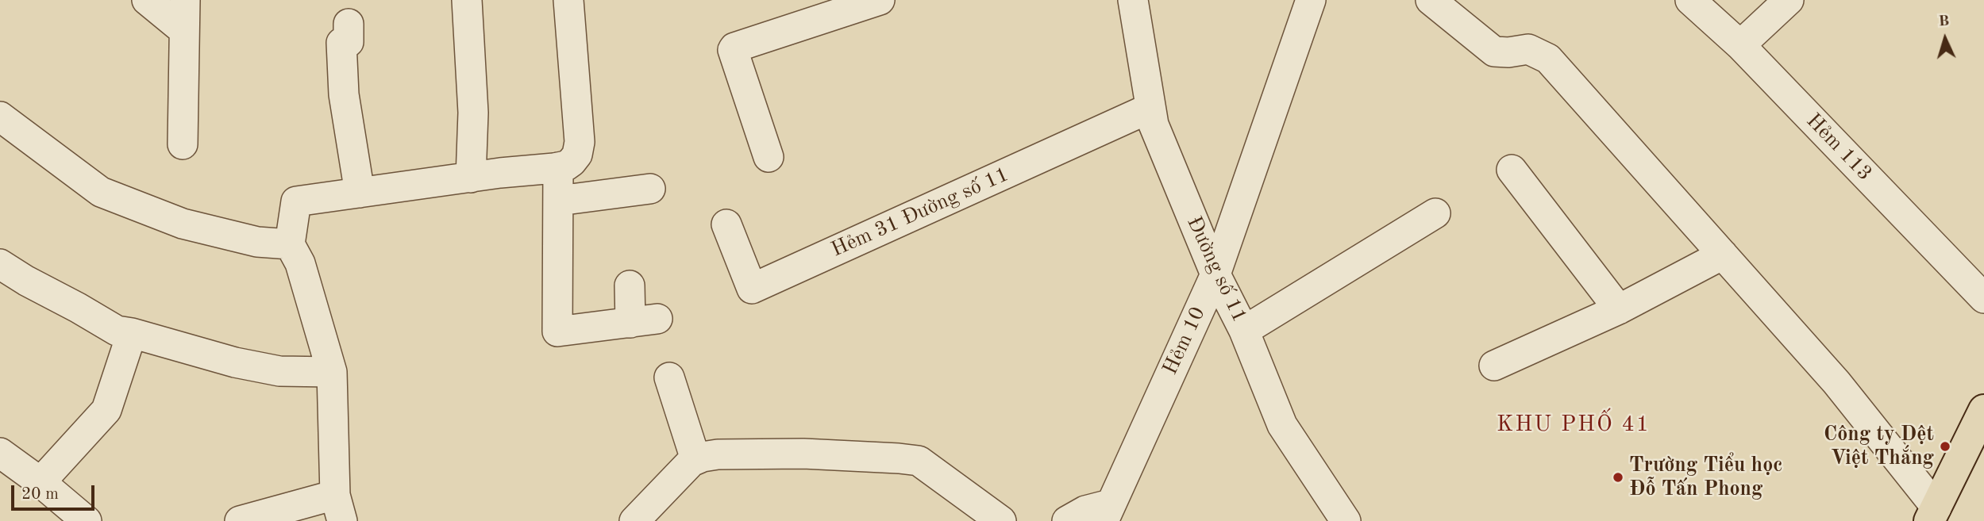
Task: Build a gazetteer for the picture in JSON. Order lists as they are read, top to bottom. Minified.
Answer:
{"streets":{"street":["Hẻm 113","Hẻm 31 Đường số 11","Đường số 11","Hẻm 10"]},"crossings":[["Hẻm 31 Đường số 11","Đường số 11"],["Đường số 11","Hẻm 10"]],"districts":["KHU PHỐ 41"],"places":["Công ty Dệt Việt Thắng","Trường Tiểu học Đỗ Tấn Phong"],"scale_bar":"20 m","north":"top"}
